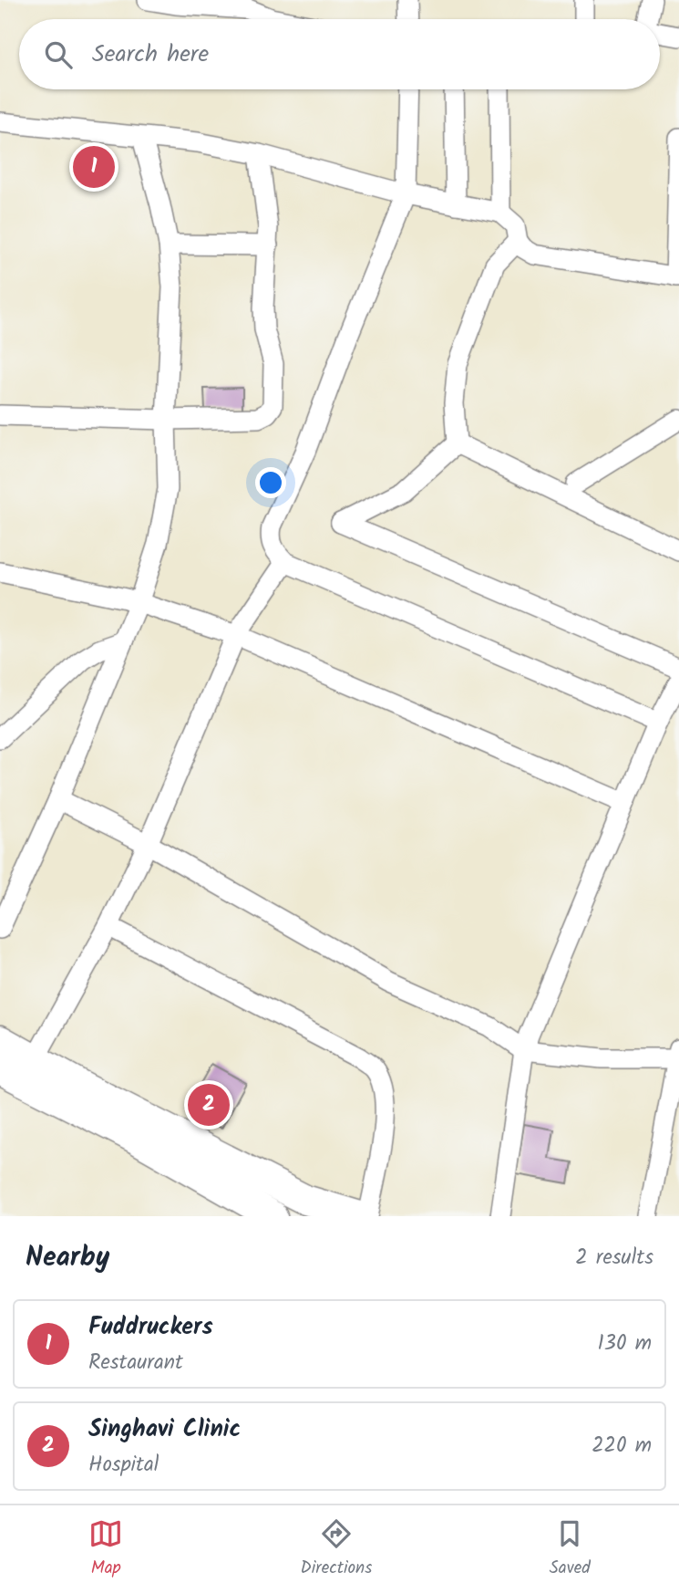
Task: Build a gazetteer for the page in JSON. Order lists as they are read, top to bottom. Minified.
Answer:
{"page":{"search":"Search here","pins":["1","2"],"heading":["Nearby","2 results"],"list":[{"mark":"1","name":"Fuddruckers","note":"Restaurant","value":"130 m"},{"mark":"2","name":"Singhavi Clinic","note":"Hospital","value":"220 m"}],"nav":["Map","Directions","Saved"]}}
